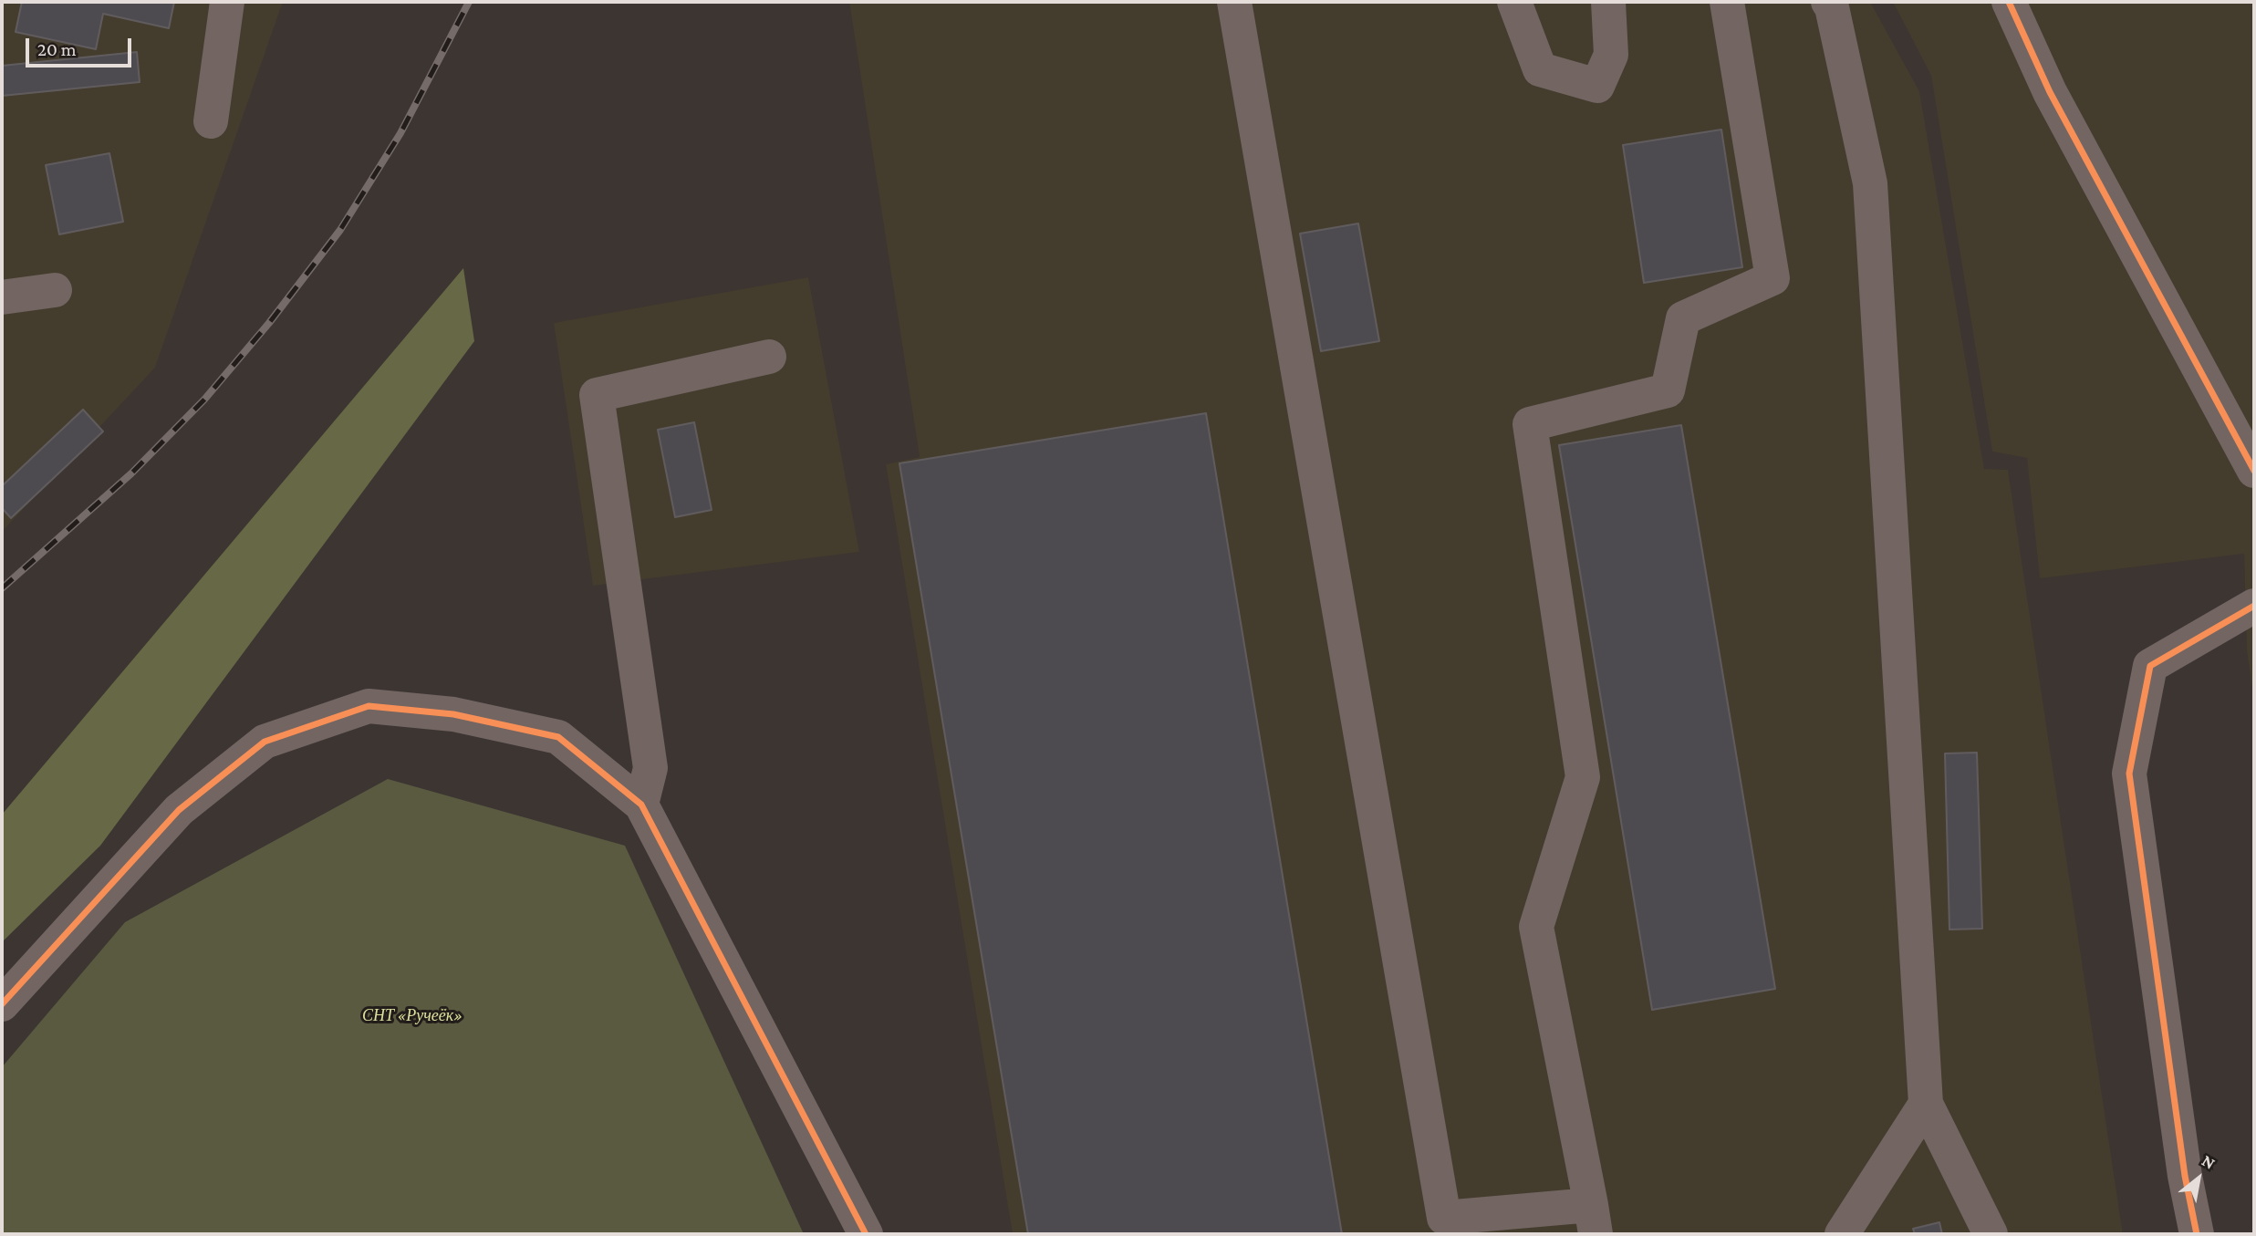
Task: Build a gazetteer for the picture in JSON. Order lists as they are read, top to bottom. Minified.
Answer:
{"parks":["СНТ «Ручеёк»"],"scale_bar":"20 m","north":"top right"}
